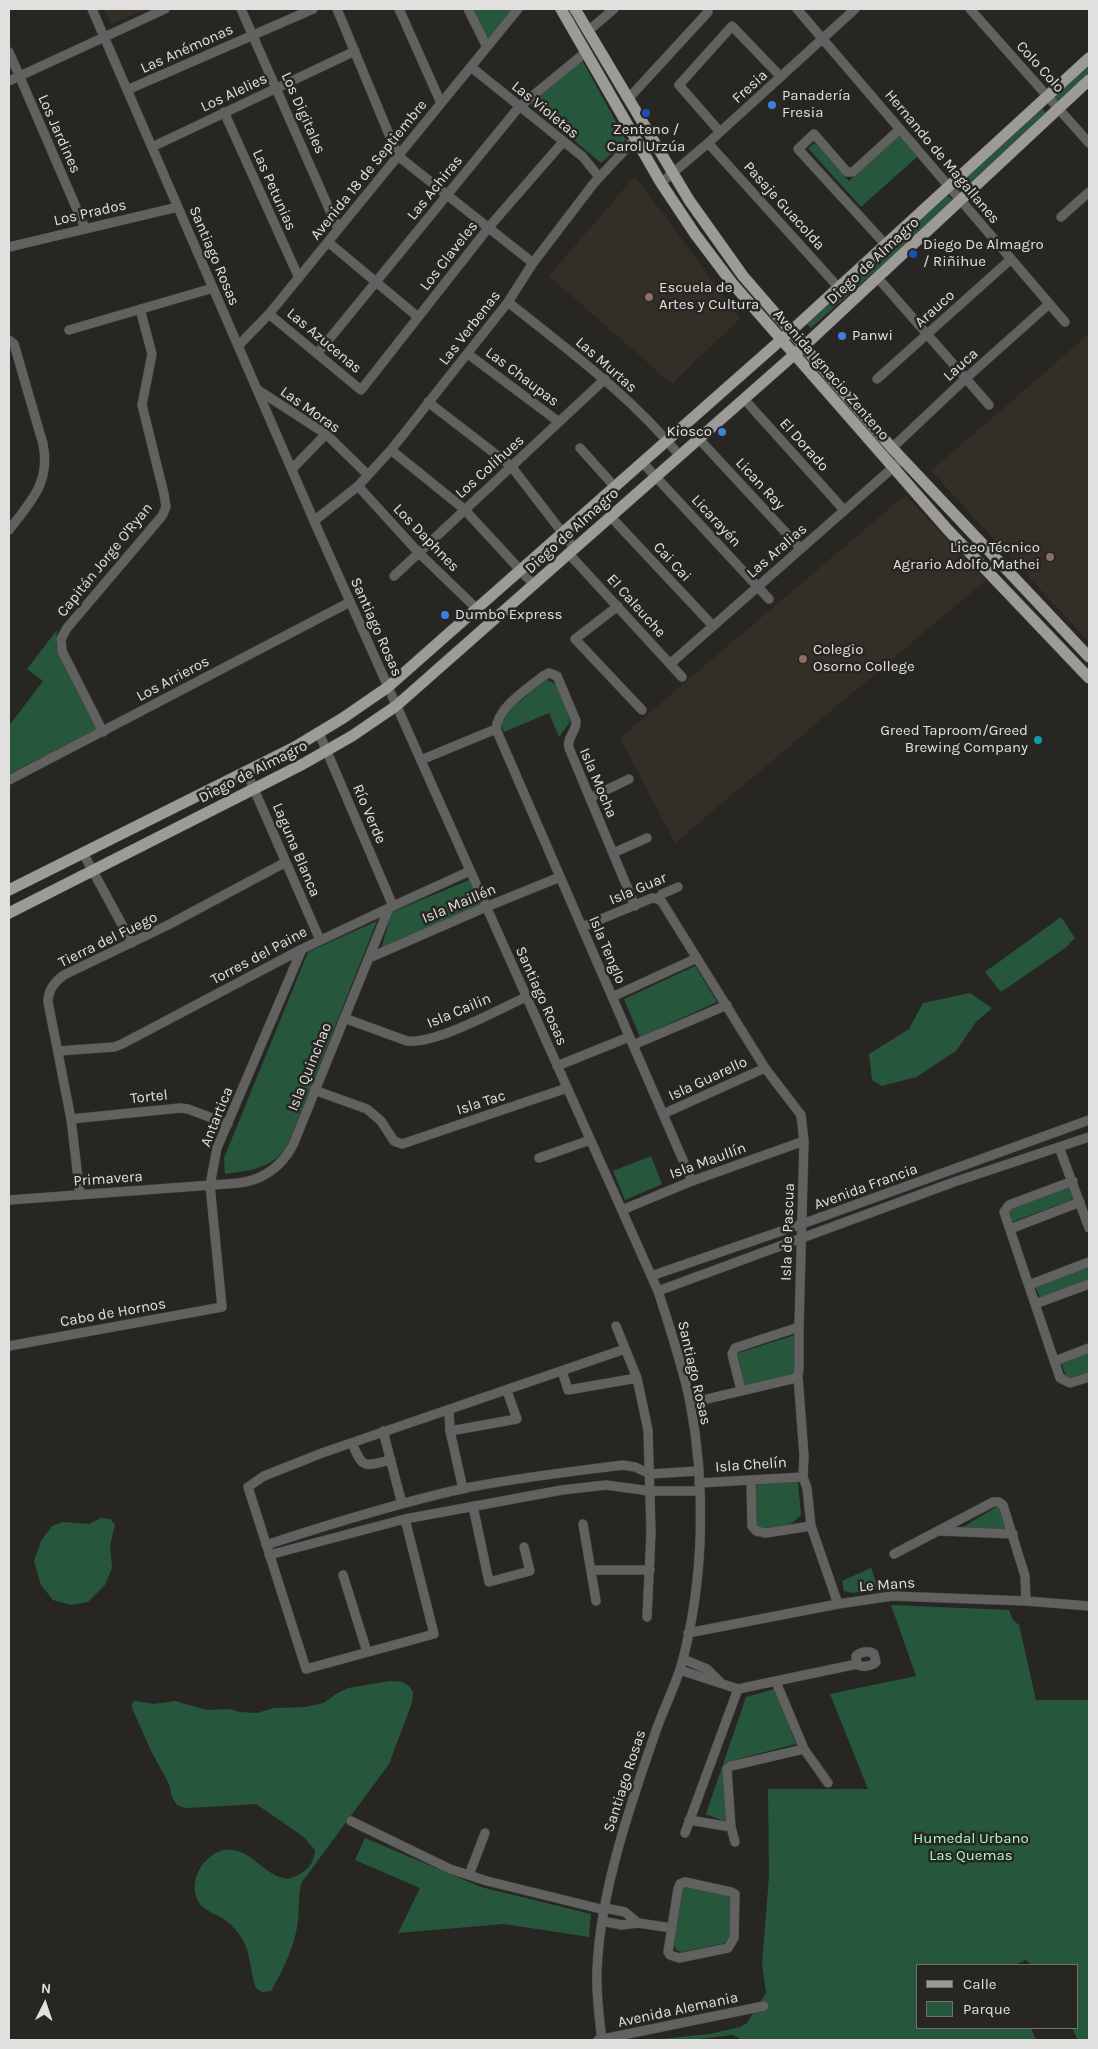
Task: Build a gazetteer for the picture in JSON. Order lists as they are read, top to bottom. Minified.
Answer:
{"streets":{"main road":["Diego de Almagro","Avenida Ignacio Zenteno"],"street":["Las Anémonas","Colo Colo","Fresia","Los Alelies","Las Violetas","Los Digitales","Los Jardines","Hernando de Magallanes","Avenida 18 de Septiembre","Las Achiras","Las Petunias","Pasaje Guacolda","Los Prados","Santiago Rosas","Los Claveles","Arauco","Las Verbenas","Las Azucenas","Las Murtas","Lauca","Las Chaupas","Las Moras","El Dorado","Los Colihues","Lican Ray","Licarayén","Los Daphnes","Las Aralias","Capitán Jorge O'Ryan","Cai Cai","El Caleuche","Los Arrieros","Isla Mocha","Río Verde","Laguna Blanca","Isla Guar","Isla Maillén","Tierra del Fuego","Isla Tenglo","Torres del Paine","Isla Cailin","Isla Quinchao","Isla Guarello","Tortel","Isla Tac","Antartica","Isla Maullín","Primavera","Avenida Francia","Isla de Pascua","Cabo de Hornos","Isla Chelín","Le Mans","Avenida Alemania"]},"crossings":[["Las Anémonas","Los Digitales"],["Las Anémonas","Santiago Rosas"],["Colo Colo","Diego de Almagro"],["Fresia","Hernando de Magallanes"],["Fresia","Pasaje Guacolda"],["Fresia","Avenida Ignacio Zenteno"],["Los Alelies","Los Digitales"],["Los Alelies","Las Petunias"],["Los Alelies","Santiago Rosas"],["Las Violetas","Avenida 18 de Septiembre"],["Las Violetas","Las Achiras"],["Las Violetas","Los Claveles"],["Las Violetas","Las Verbenas"],["Los Digitales","Avenida 18 de Septiembre"],["Los Jardines","Los Prados"],["Hernando de Magallanes","Diego de Almagro"],["Hernando de Magallanes","Arauco"],["Hernando de Magallanes","Lauca"],["Avenida 18 de Septiembre","Las Petunias"],["Avenida 18 de Septiembre","Santiago Rosas"],["Avenida 18 de Septiembre","Las Azucenas"],["Las Achiras","Las Azucenas"],["Las Achiras","Avenida Ignacio Zenteno"],["Pasaje Guacolda","Diego de Almagro"],["Los Prados","Santiago Rosas"],["Santiago Rosas","Diego de Almagro"],["Santiago Rosas","Las Verbenas"],["Santiago Rosas","Las Moras"],["Santiago Rosas","Los Arrieros"],["Santiago Rosas","Isla Maillén"],["Santiago Rosas","Torres del Paine"],["Santiago Rosas","Isla Cailin"],["Santiago Rosas","Isla Tac"],["Santiago Rosas","Isla Maullín"],["Santiago Rosas","Avenida Francia"],["Santiago Rosas","Isla Chelín"],["Santiago Rosas","Le Mans"],["Santiago Rosas","Avenida Alemania"],["Los Claveles","Las Azucenas"],["Diego de Almagro","Las Murtas"],["Diego de Almagro","Avenida Ignacio Zenteno"],["Diego de Almagro","El Dorado"],["Diego de Almagro","Lican Ray"],["Diego de Almagro","Licarayén"],["Diego de Almagro","Los Daphnes"],["Diego de Almagro","Cai Cai"],["Diego de Almagro","El Caleuche"],["Diego de Almagro","Río Verde"],["Diego de Almagro","Laguna Blanca"],["Las Verbenas","Las Murtas"],["Las Verbenas","Avenida Ignacio Zenteno"],["Las Verbenas","Las Chaupas"],["Las Verbenas","Las Moras"],["Las Verbenas","Los Daphnes"],["Las Verbenas","El Caleuche"],["Las Murtas","Los Colihues"],["Lauca","Avenida Ignacio Zenteno"],["Avenida Ignacio Zenteno","Las Aralias"],["Las Chaupas","Los Colihues"],["El Dorado","Las Aralias"],["Los Colihues","Los Daphnes"],["Los Colihues","El Caleuche"],["Lican Ray","Las Aralias"],["Licarayén","Las Aralias"],["Las Aralias","Cai Cai"],["Las Aralias","El Caleuche"],["Capitán Jorge O'Ryan","Los Arrieros"],["Isla Mocha","Isla Guar"],["Isla Mocha","Isla Tenglo"],["Río Verde","Torres del Paine"],["Río Verde","Isla Quinchao"],["Laguna Blanca","Tierra del Fuego"],["Laguna Blanca","Torres del Paine"],["Isla Guar","Isla Tenglo"],["Isla Guar","Isla de Pascua"],["Isla Maillén","Isla Tenglo"],["Isla Maillén","Isla Quinchao"],["Tierra del Fuego","Torres del Paine"],["Tierra del Fuego","Tortel"],["Tierra del Fuego","Primavera"],["Isla Tenglo","Isla Guarello"],["Isla Tenglo","Isla Maullín"],["Torres del Paine","Isla Quinchao"],["Torres del Paine","Antartica"],["Isla Cailin","Isla Quinchao"],["Isla Quinchao","Isla Tac"],["Isla Quinchao","Antartica"],["Isla Quinchao","Primavera"],["Isla Guarello","Isla de Pascua"],["Tortel","Antartica"],["Antartica","Primavera"],["Antartica","Cabo de Hornos"],["Isla Maullín","Isla de Pascua"],["Avenida Francia","Isla de Pascua"],["Isla de Pascua","Isla Chelín"],["Isla de Pascua","Le Mans"]],"parks":["Humedal Urbano Las Quemas"],"places":["Panadería Fresia","Zenteno / Carol Urzúa","Diego De Almagro / Riñihue","Escuela de Artes y Cultura","Panwi","Kiosco","Liceo Técnico Agrario Adolfo Mathei","Dumbo Express","Colegio Osorno College","Greed Taproom/Greed Brewing Company"],"legend":["Calle","Parque"],"north":"top"}
